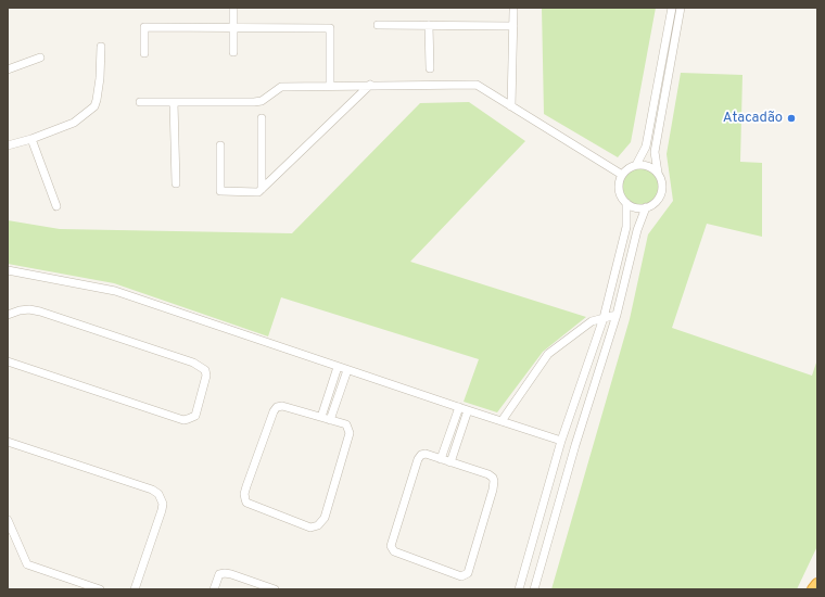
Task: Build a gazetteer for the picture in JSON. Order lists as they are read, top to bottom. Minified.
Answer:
{"places":["Atacadão"]}
